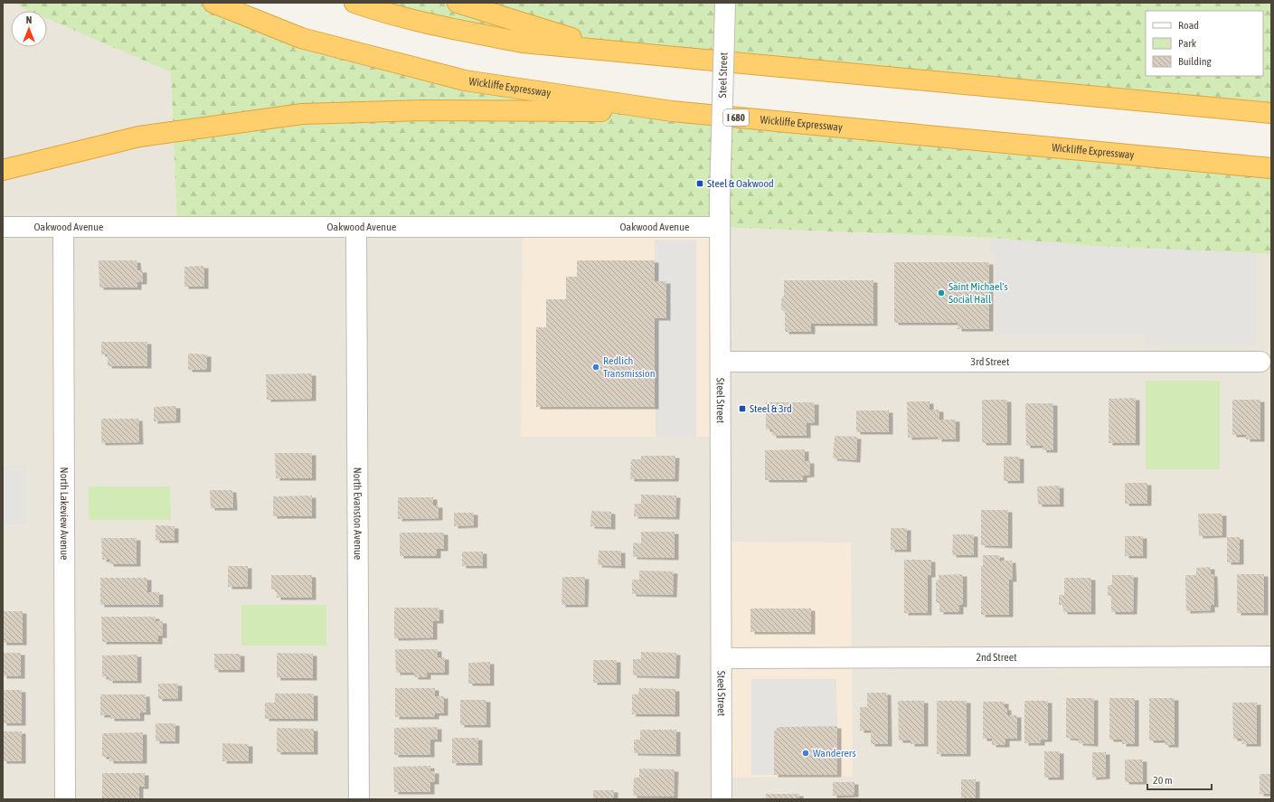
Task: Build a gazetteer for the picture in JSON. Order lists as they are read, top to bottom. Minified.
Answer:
{"streets":{"highway":["Wickliffe Expressway","I 680"],"street":["Steel Street","Oakwood Avenue","3rd Street","North Lakeview Avenue","North Evanston Avenue","2nd Street"]},"crossings":[["Steel Street","Oakwood Avenue"],["Steel Street","3rd Street"],["Steel Street","2nd Street"],["Oakwood Avenue","North Lakeview Avenue"],["Oakwood Avenue","North Evanston Avenue"]],"places":{"transit":["Steel & Oakwood","Steel & 3rd"],"other":["Saint Michael's Social Hall","Redlich Transmission","Wanderers"]},"legend":["Road","Park","Building"],"scale_bar":"20 m","north":"top"}
